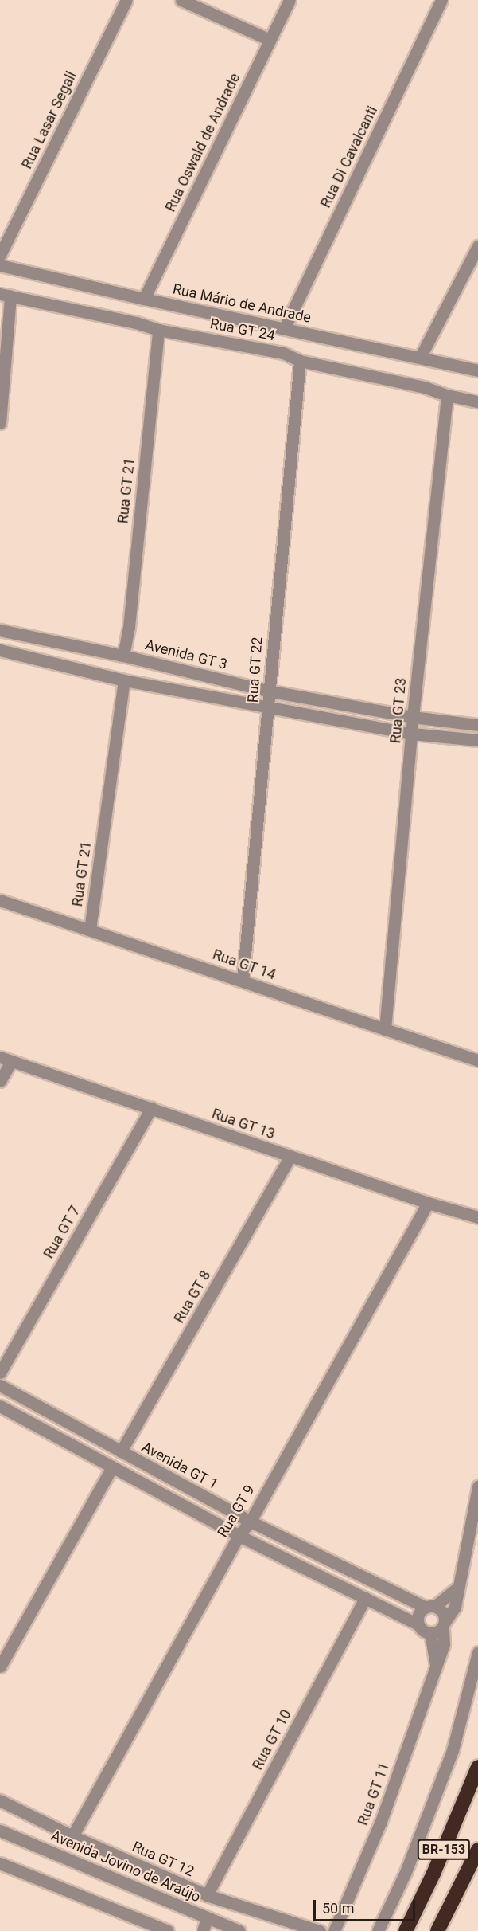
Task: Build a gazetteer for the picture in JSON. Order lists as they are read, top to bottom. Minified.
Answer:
{"streets":{"highway":["BR-153"],"street":["Rua Lasar Segall","Rua Oswald de Andrade","Rua Di Cavalcanti","Rua Mário de Andrade","Rua GT 24","Rua GT 21","Avenida GT 3","Rua GT 22","Rua GT 23","Rua GT 14","Rua GT 13","Rua GT 7","Rua GT 8","Avenida GT 1","Rua GT 9","Rua GT 10","Rua GT 11","Rua GT 12","Avenida Jovino de Araújo"]},"crossings":[["Rua Oswald de Andrade","Rua Mário de Andrade"],["Rua Di Cavalcanti","Rua Mário de Andrade"],["Rua GT 24","Rua GT 21"],["Rua GT 24","Rua GT 22"],["Rua GT 24","Rua GT 23"],["Rua GT 21","Avenida GT 3"],["Rua GT 21","Rua GT 14"],["Avenida GT 3","Rua GT 22"],["Avenida GT 3","Rua GT 23"],["Rua GT 22","Rua GT 14"],["Rua GT 23","Rua GT 14"],["Rua GT 13","Rua GT 7"],["Rua GT 13","Rua GT 8"],["Rua GT 13","Rua GT 9"],["Rua GT 8","Avenida GT 1"],["Avenida GT 1","Rua GT 9"],["Avenida GT 1","Rua GT 11"],["Rua GT 9","Rua GT 12"],["Rua GT 10","Rua GT 12"]],"scale_bar":"50 m"}
